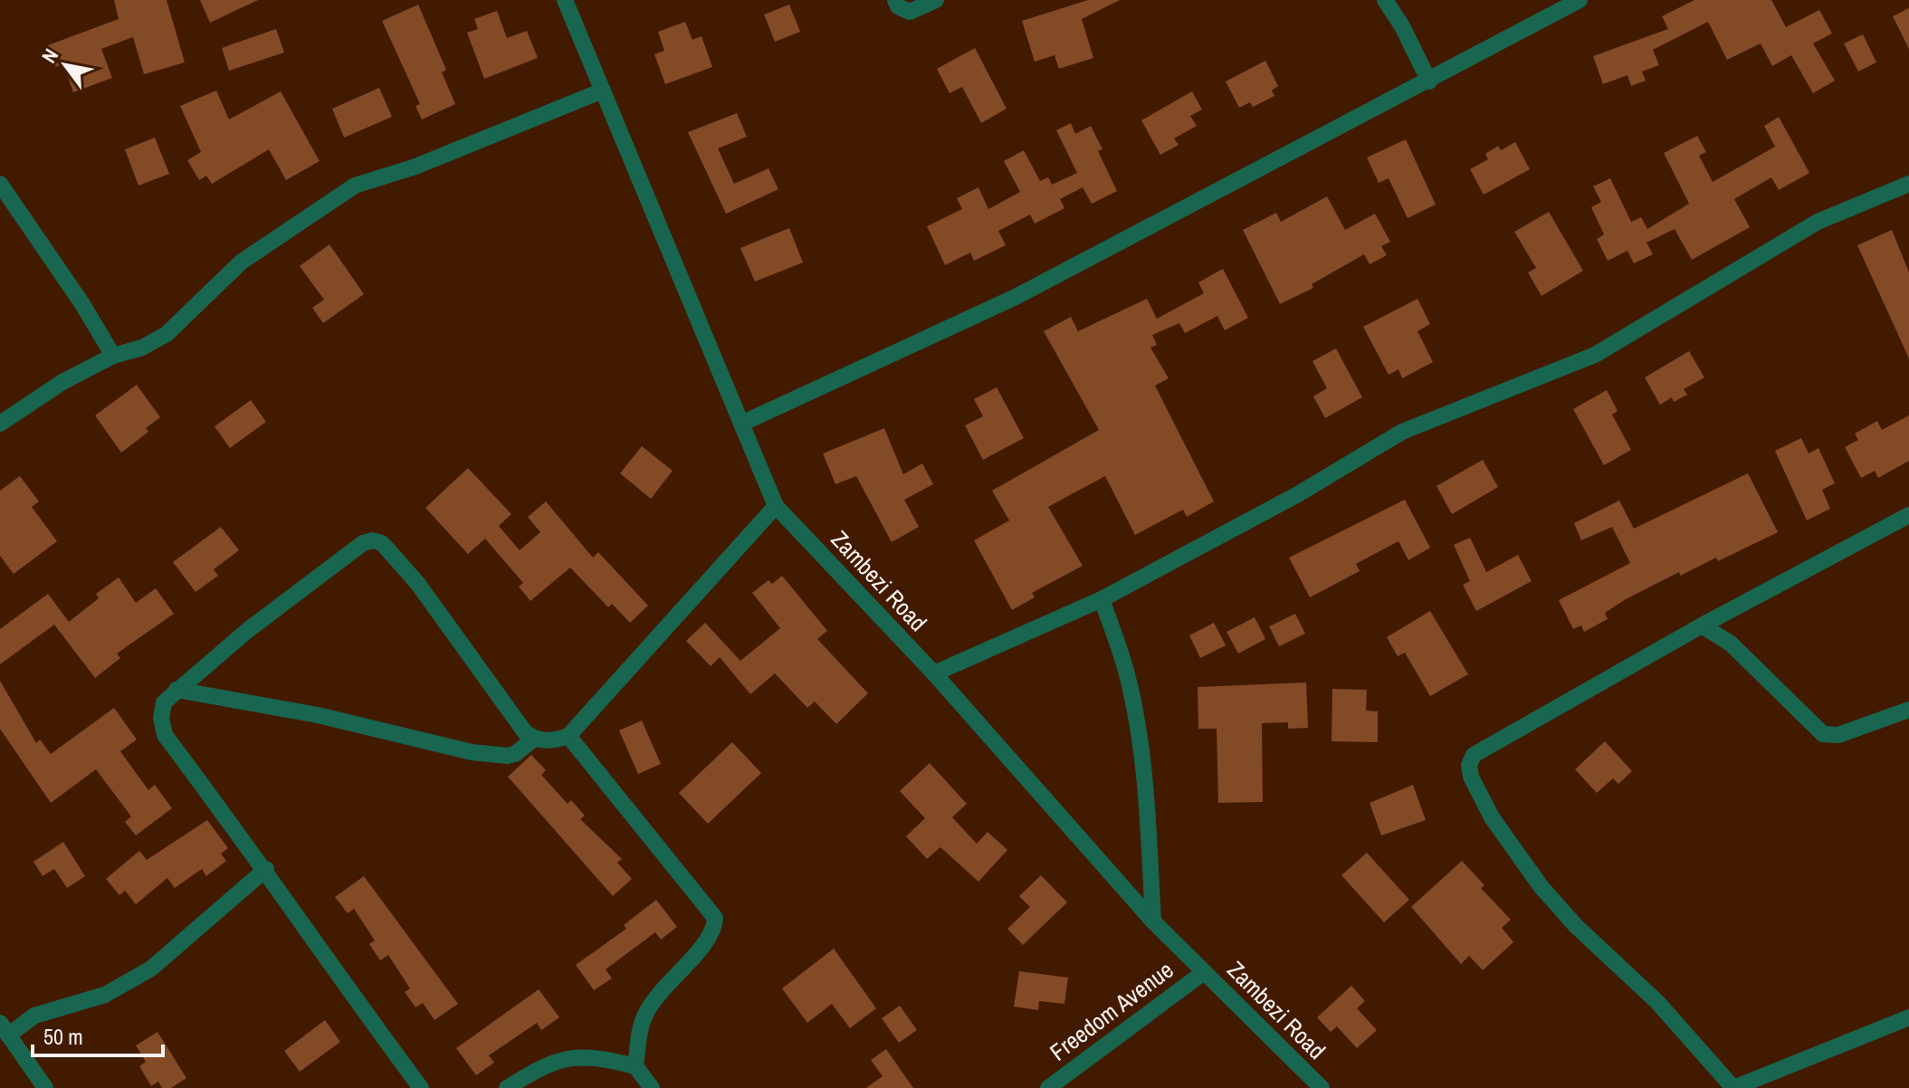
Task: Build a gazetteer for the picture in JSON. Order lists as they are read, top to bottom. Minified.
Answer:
{"streets":{"street":["Zambezi Road","Freedom Avenue"]},"crossings":[["Zambezi Road","Freedom Avenue"]],"scale_bar":"50 m","north":"top left"}
